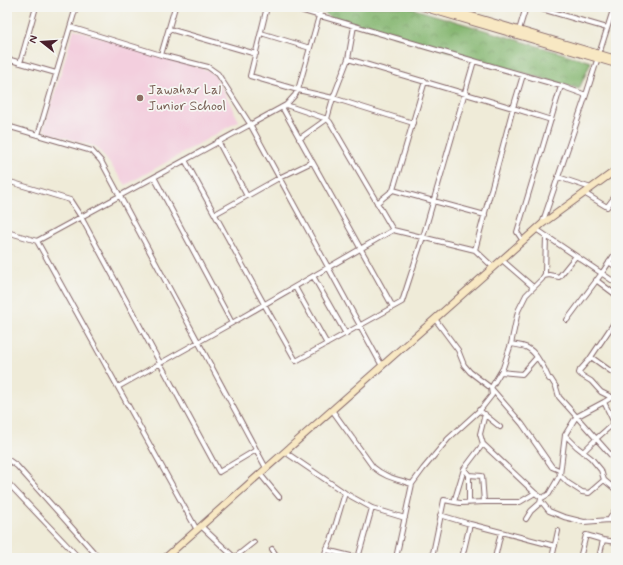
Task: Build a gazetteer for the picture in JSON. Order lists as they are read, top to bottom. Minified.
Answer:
{"places":["Jawahar Lal Junior School"],"north":"left"}
